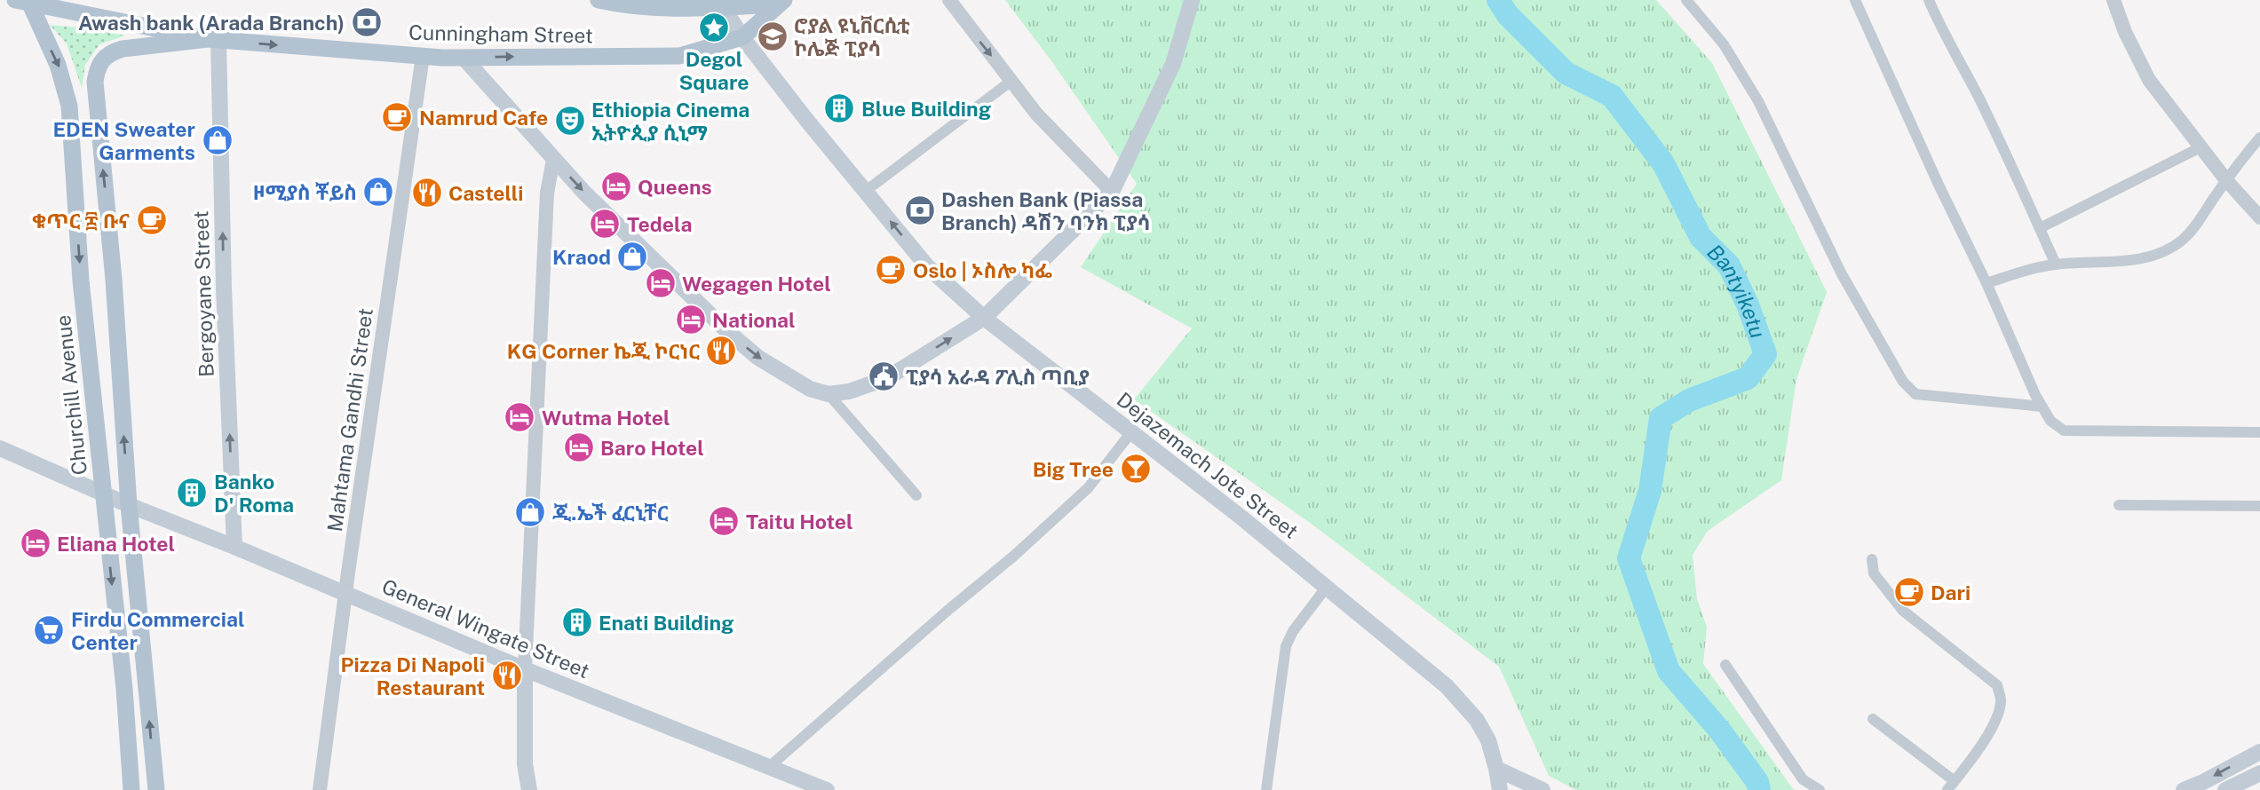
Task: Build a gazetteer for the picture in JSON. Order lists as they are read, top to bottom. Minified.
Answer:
{"streets":{"main road":["Cunningham Street","Bergoyane Street","Churchill Avenue","Dejazemach Jote Street","General Wingate Street"],"street":["Mahtama Gandhi Street"]},"crossings":[["Cunningham Street","Bergoyane Street"],["Cunningham Street","Churchill Avenue"],["Cunningham Street","Mahtama Gandhi Street"],["Cunningham Street","Dejazemach Jote Street"],["Cunningham Street","General Wingate Street"],["Bergoyane Street","General Wingate Street"],["Churchill Avenue","General Wingate Street"],["Mahtama Gandhi Street","General Wingate Street"]],"one_way":["Bergoyane Street"],"water":["Bantyiketu"],"places":{"bank":["Awash bank (Arada Branch)","Dashen Bank (Piassa Branch) ዳሽን ባንክ ፒያሳ"],"place":["Degol Square"],"school or university":["ሮያል ዩኒቨርሲቲ ኮሌጅ ፒያሳ"],"building":["Blue Building","Banko D' Roma","Enati Building"],"cafe":["Namrud Cafe","ቁጥር ፰ ቡና","Oslo | ኦስሎ ካፌ","Dari"],"theatre":["Ethiopia Cinema ኢትዮጲያ ሲኒማ"],"shop":["EDEN Sweater Garments","ዞሚያስ ቾይስ","Kraod","ጂ.ኤች ፈርኒቸር"],"hotel":["Queens","Tedela","Wegagen Hotel","National","Wutma Hotel","Baro Hotel","Taitu Hotel","Eliana Hotel"],"restaurant":["Castelli","KG Corner ኬጂ ኮርነር","Pizza Di Napoli Restaurant"],"public building":["ፒያሳ አራዳ ፖሊስ ጣቢያ"],"bar":["Big Tree"],"supermarket":["Firdu Commercial Center"]}}
